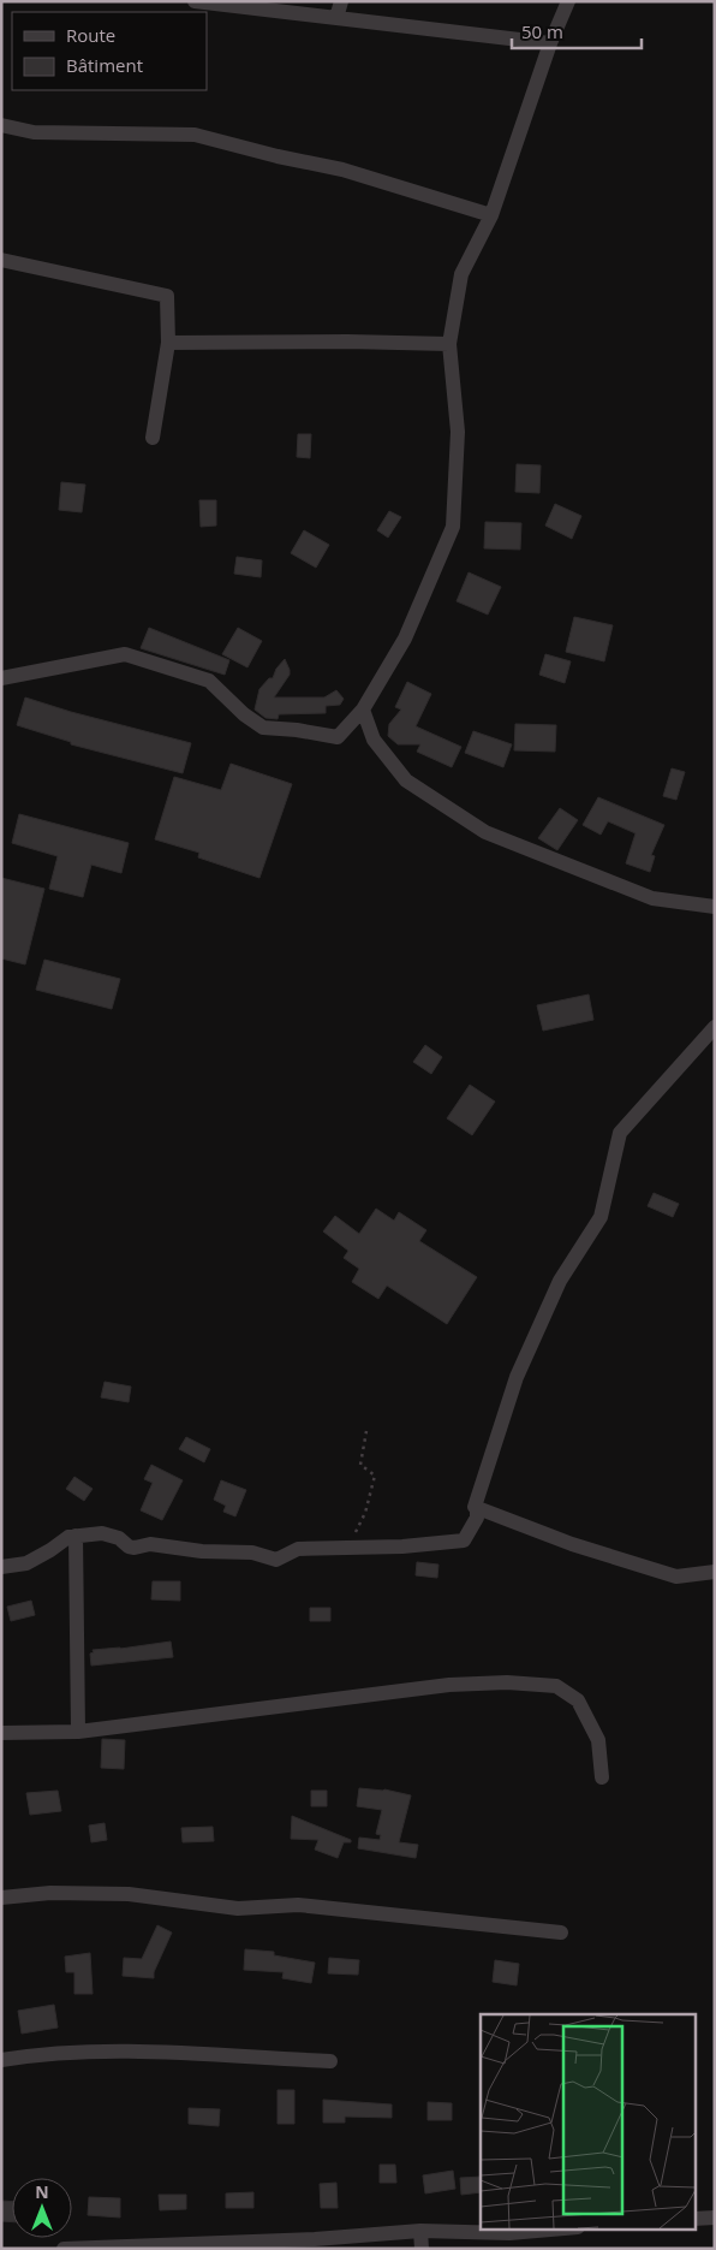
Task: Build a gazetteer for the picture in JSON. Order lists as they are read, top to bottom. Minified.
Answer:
{"legend":["Route","Bâtiment"],"scale_bar":"50 m","north":"top"}
